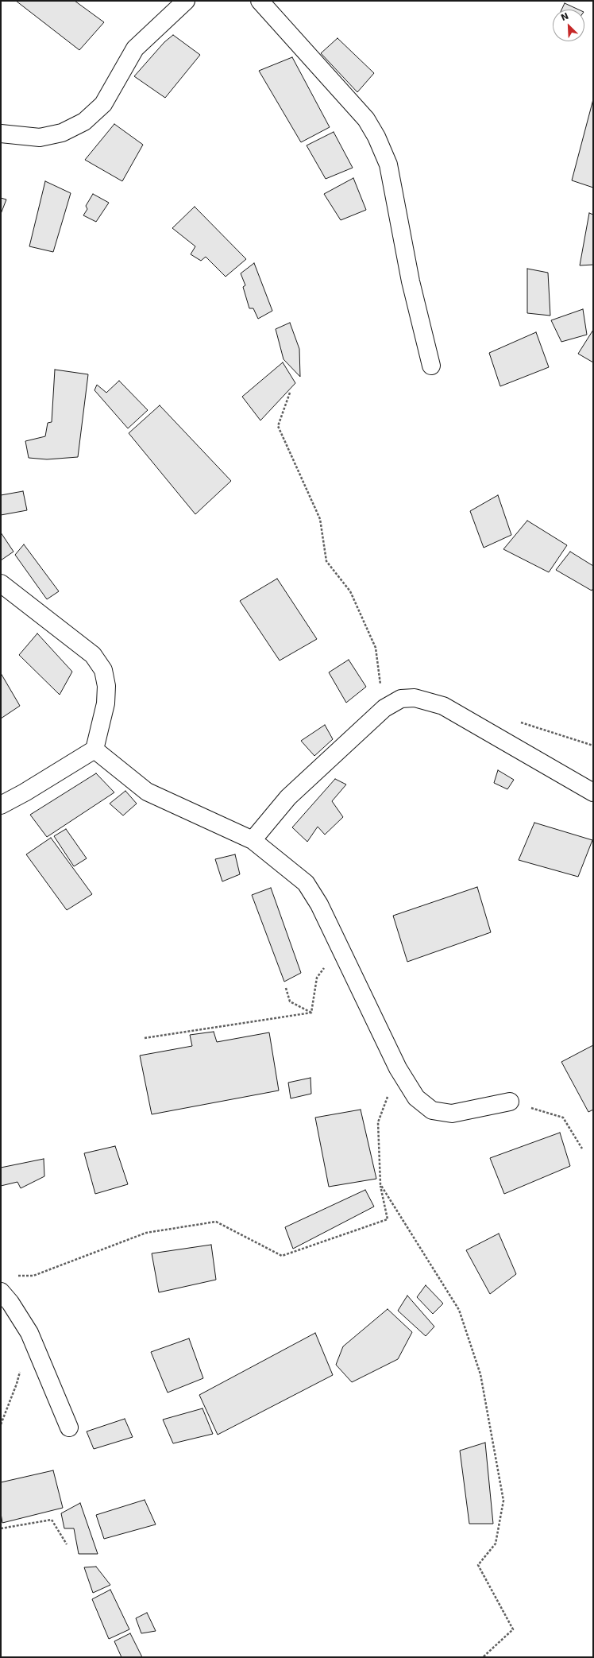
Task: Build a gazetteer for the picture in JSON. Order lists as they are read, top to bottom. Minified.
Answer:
{"north":"top left"}
